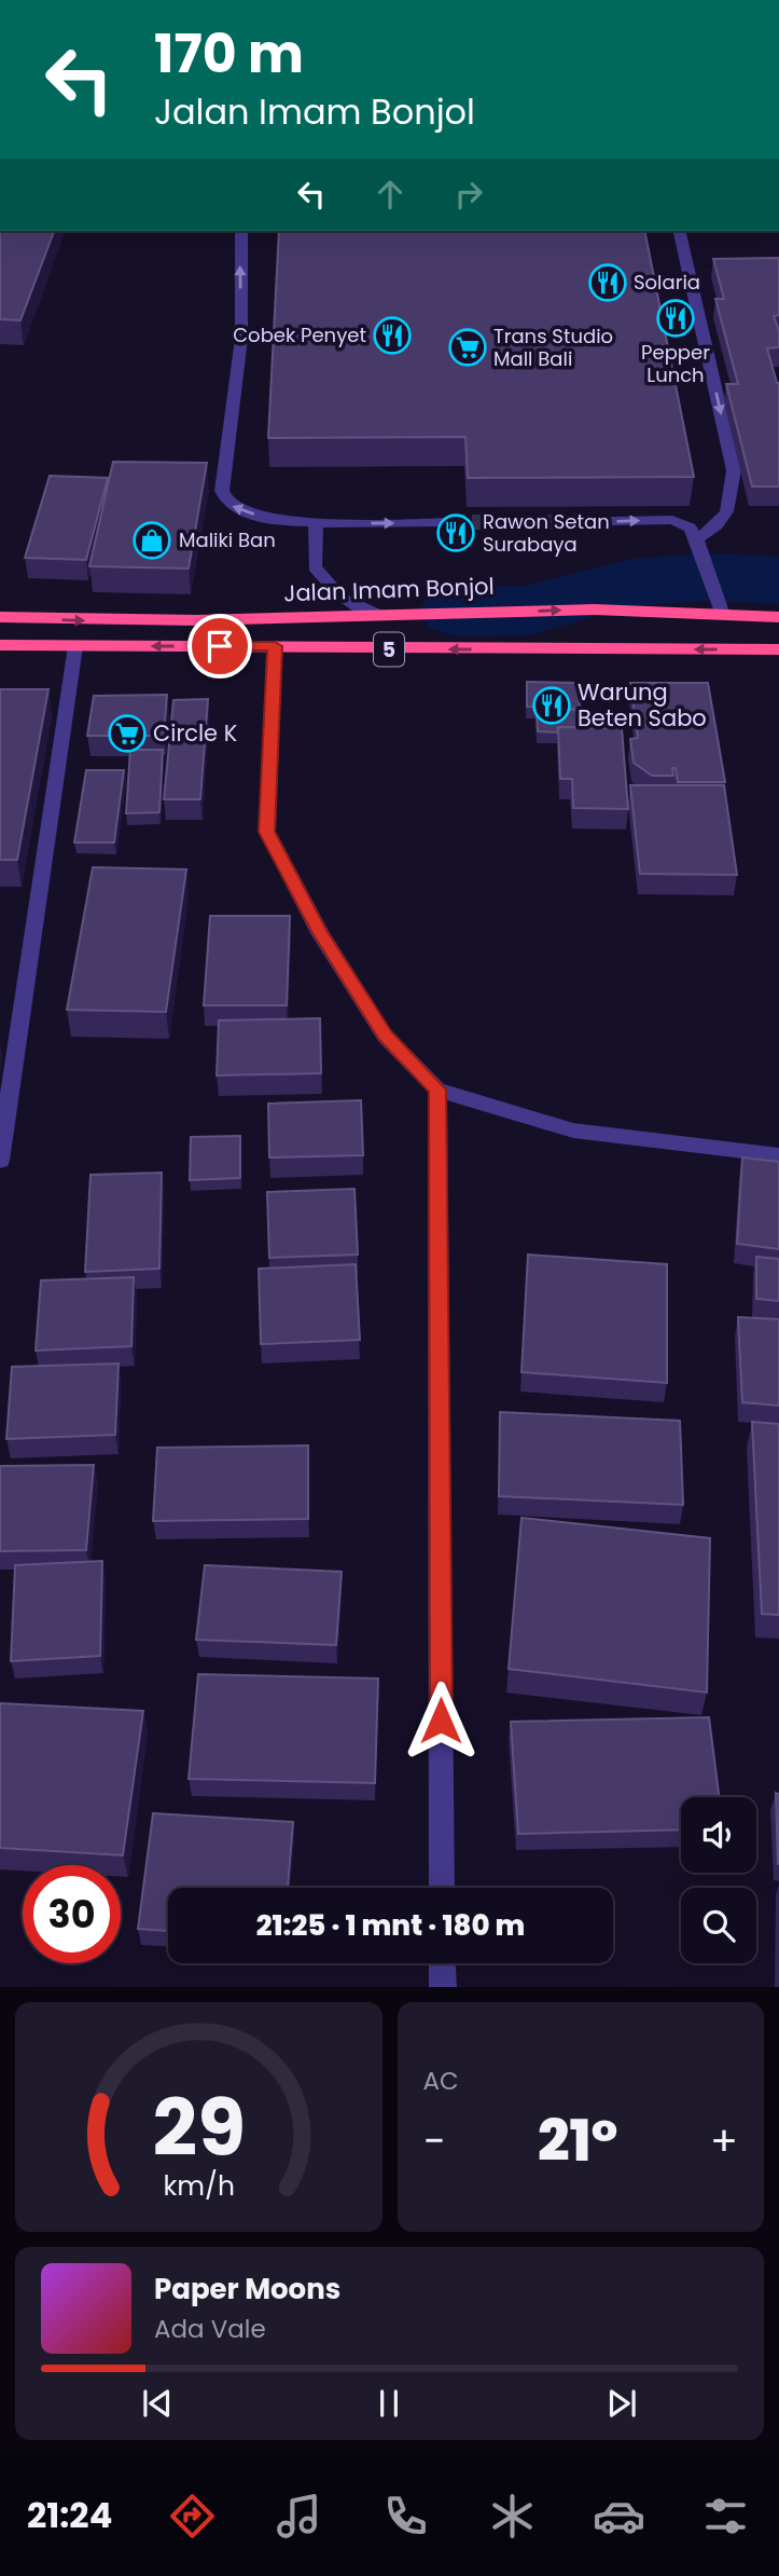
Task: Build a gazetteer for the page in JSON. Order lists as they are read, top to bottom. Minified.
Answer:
{"streets":{"highway":["Jalan Imam Bonjol","5"]},"places":{"restaurant":["Solaria","Pepper Lunch","Cobek Penyet","Rawon Setan Surabaya","Warung Beten Sabo"],"supermarket":["Trans Studio Mall Bali","Circle K"],"shop":["Maliki Ban"]},"page":{"turn":["170 m","Jalan Imam Bonjol"],"limit":"30","trip":"21:25 · 1 mnt · 180 m","tile":"AC","heat":["−","21°","+"],"song":["Paper Moons","Ada Vale"],"tabs":"21:24","gauge":["29","km/h"]}}
